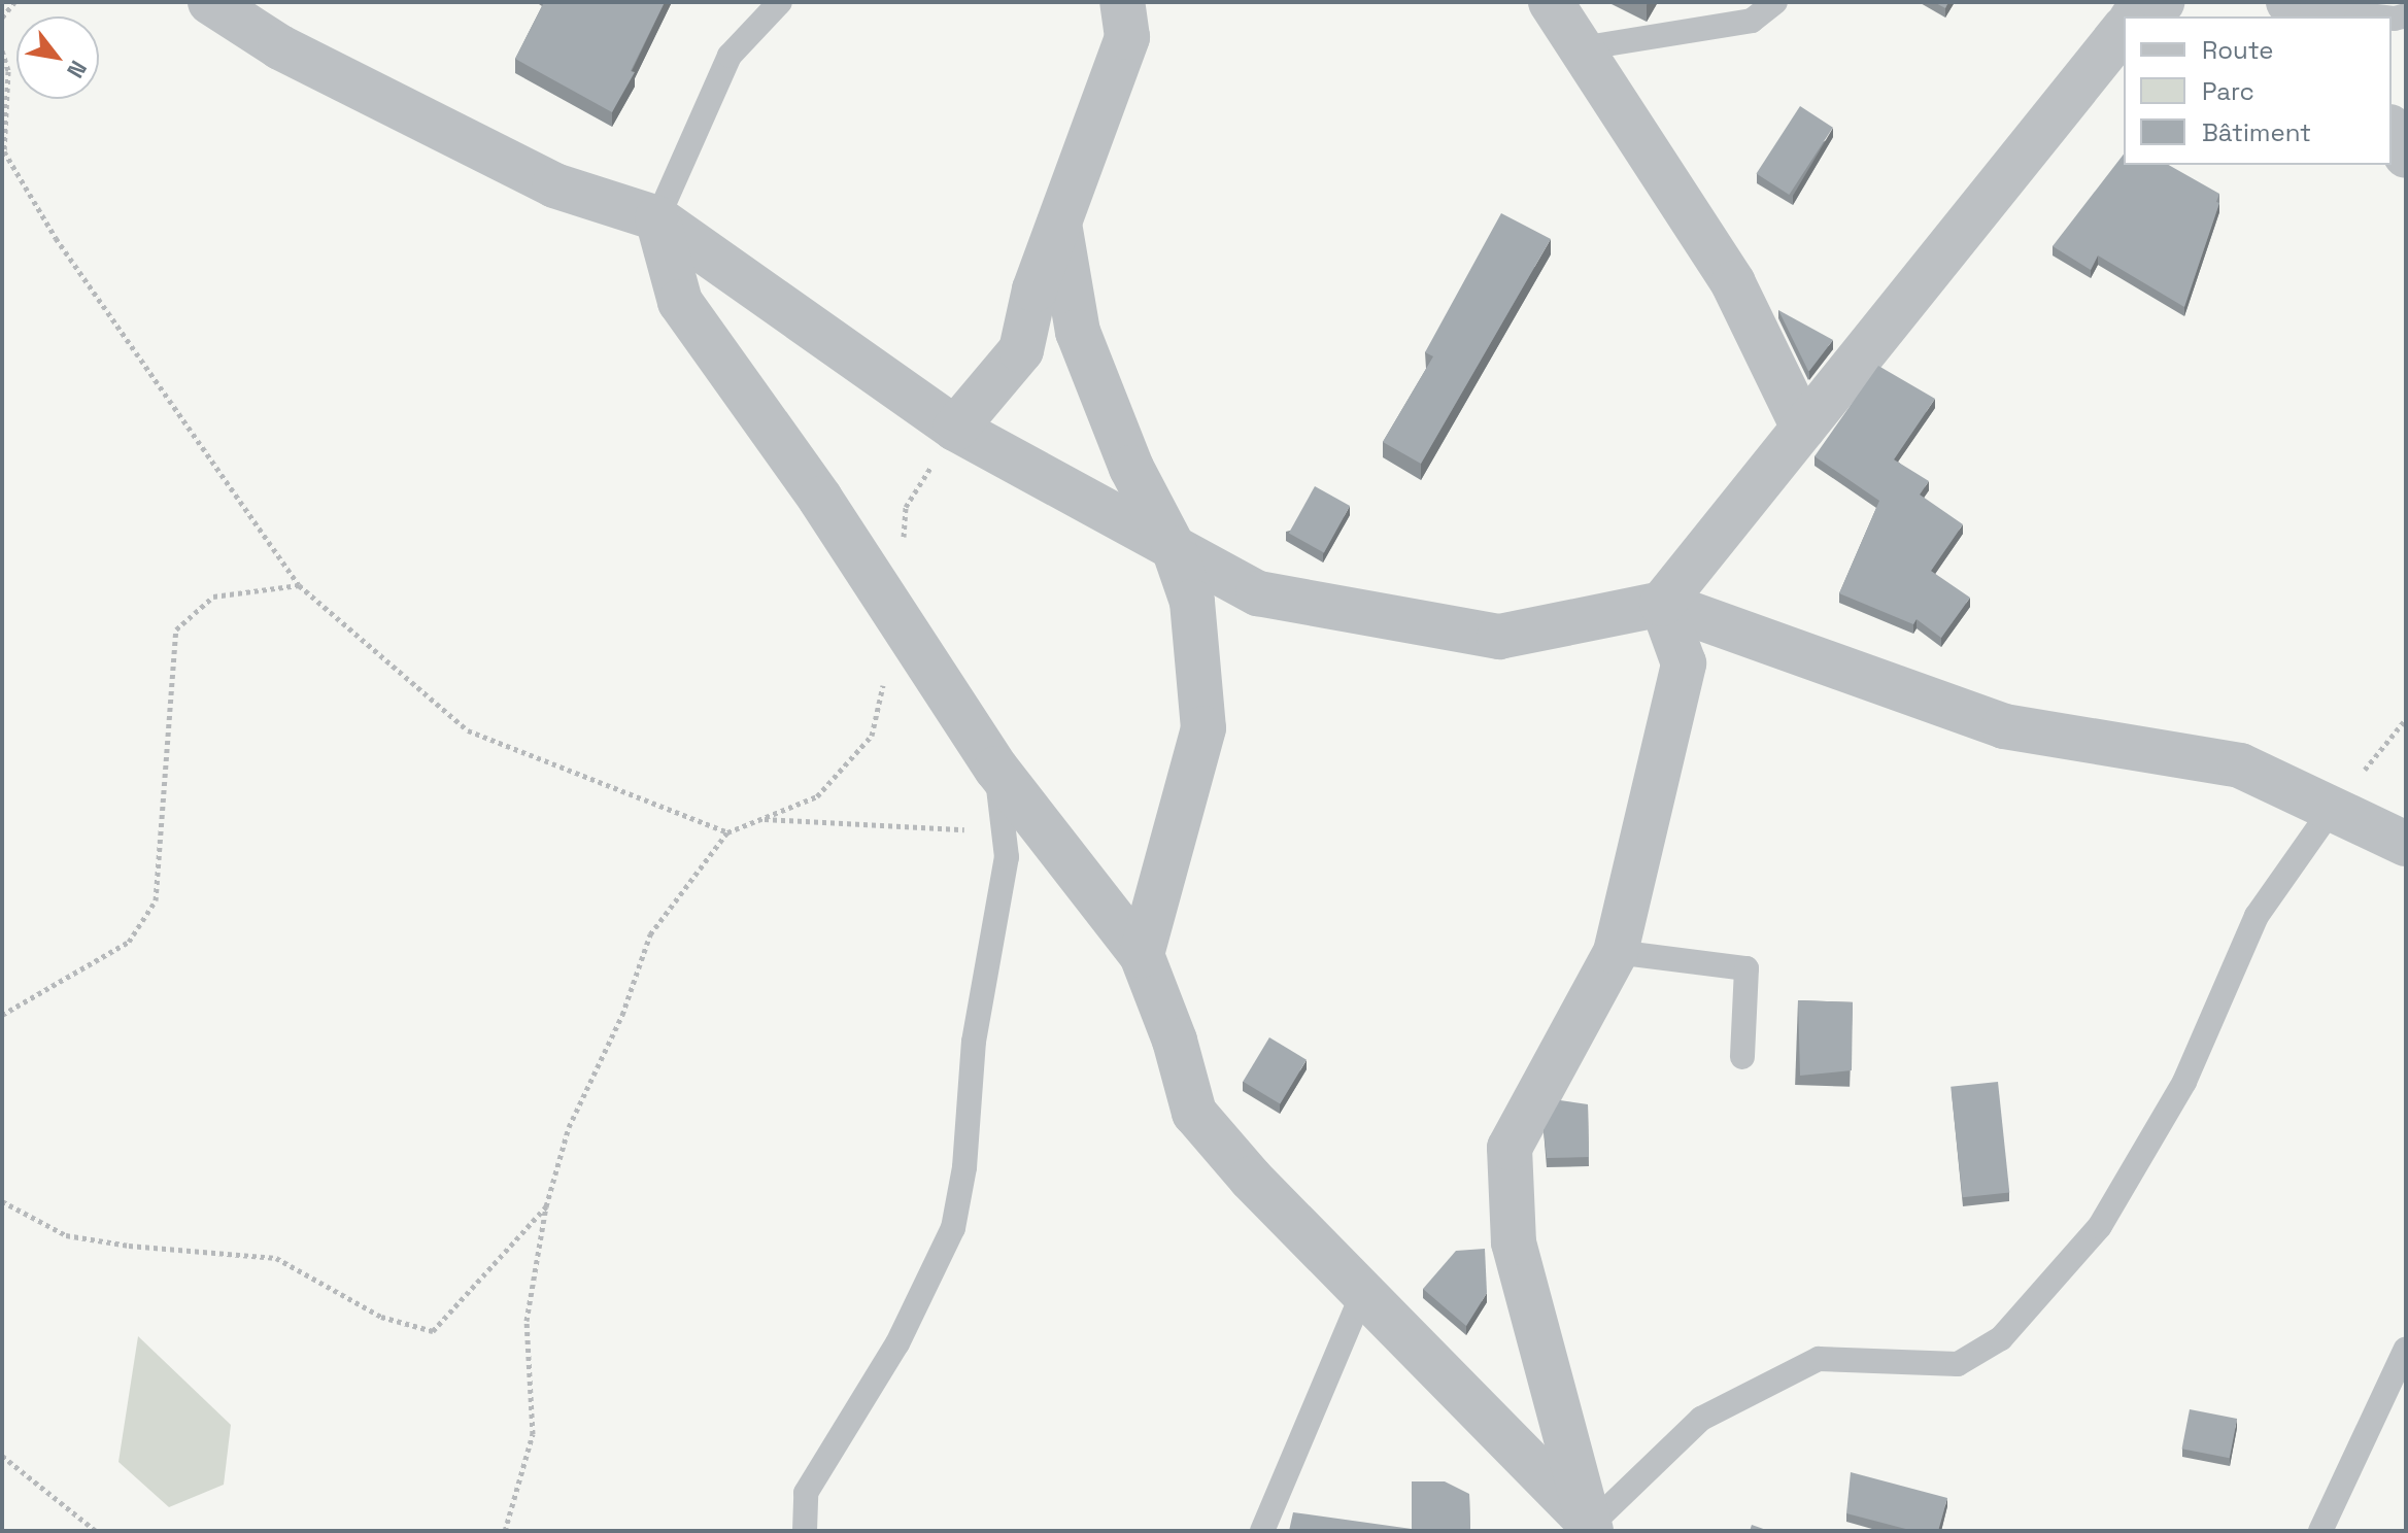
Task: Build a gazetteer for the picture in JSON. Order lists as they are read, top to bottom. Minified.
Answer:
{"legend":["Route","Parc","Bâtiment"],"north":"bottom right"}
